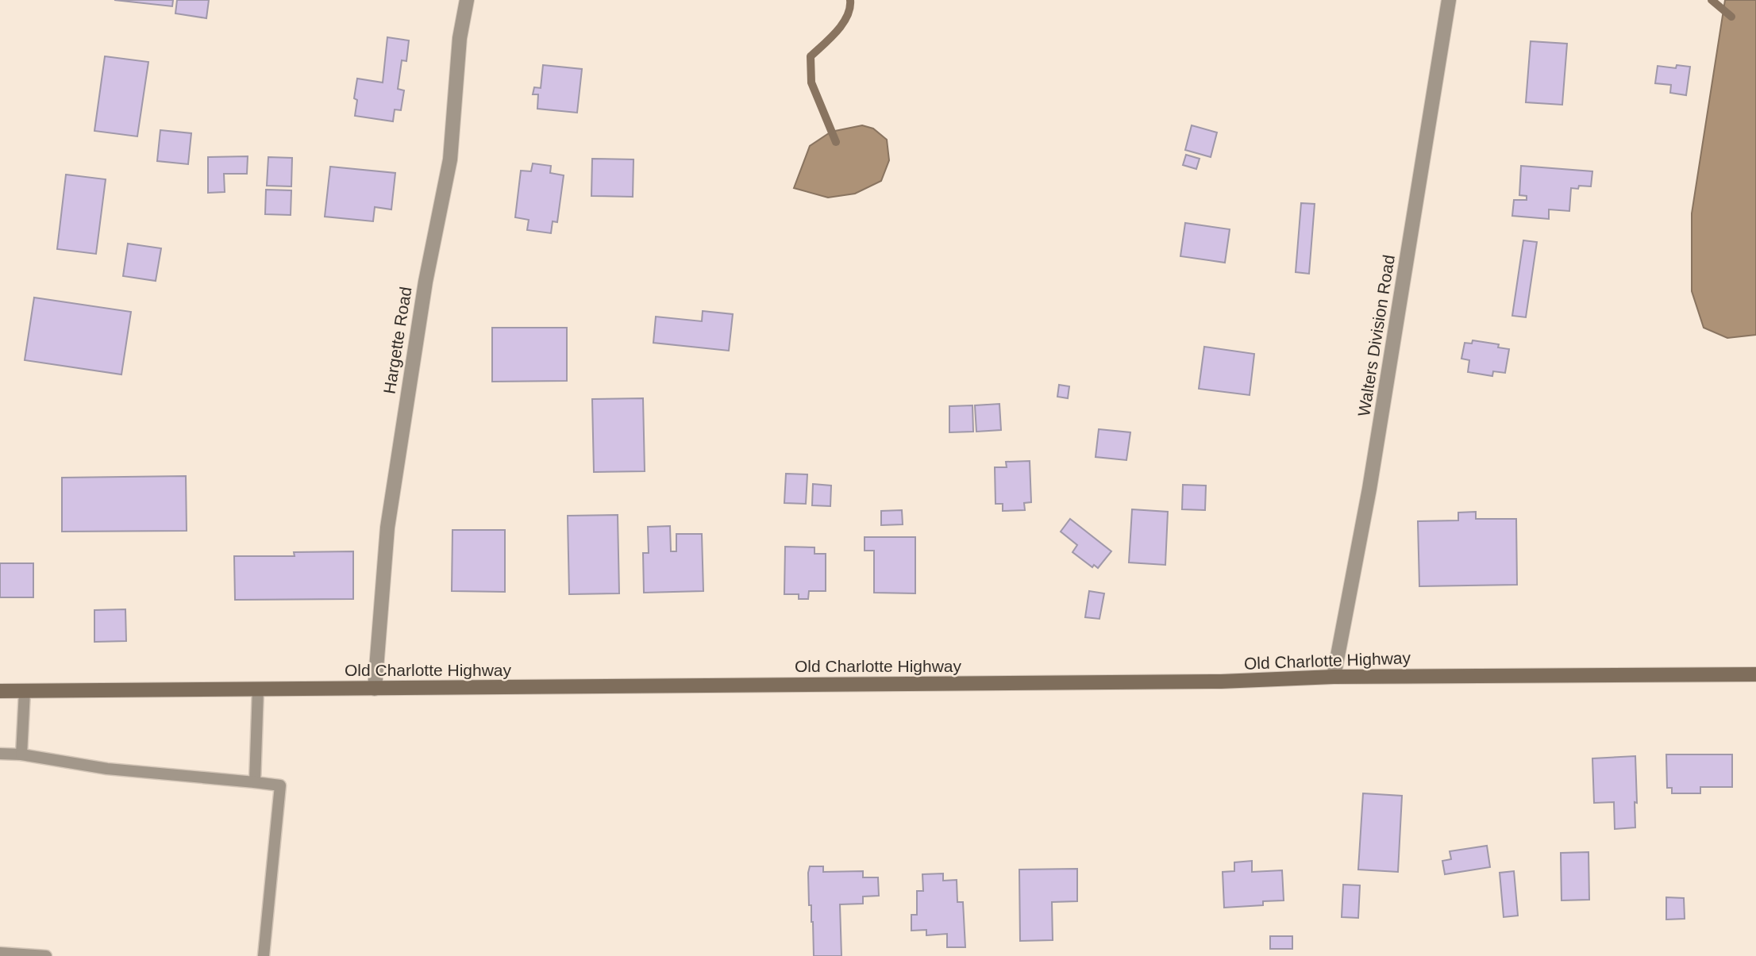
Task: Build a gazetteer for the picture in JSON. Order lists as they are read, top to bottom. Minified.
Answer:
{"streets":{"main road":["Old Charlotte Highway"],"street":["Walters Division Road","Hargette Road"]},"crossings":[["Walters Division Road","Old Charlotte Highway"],["Hargette Road","Old Charlotte Highway"]]}
